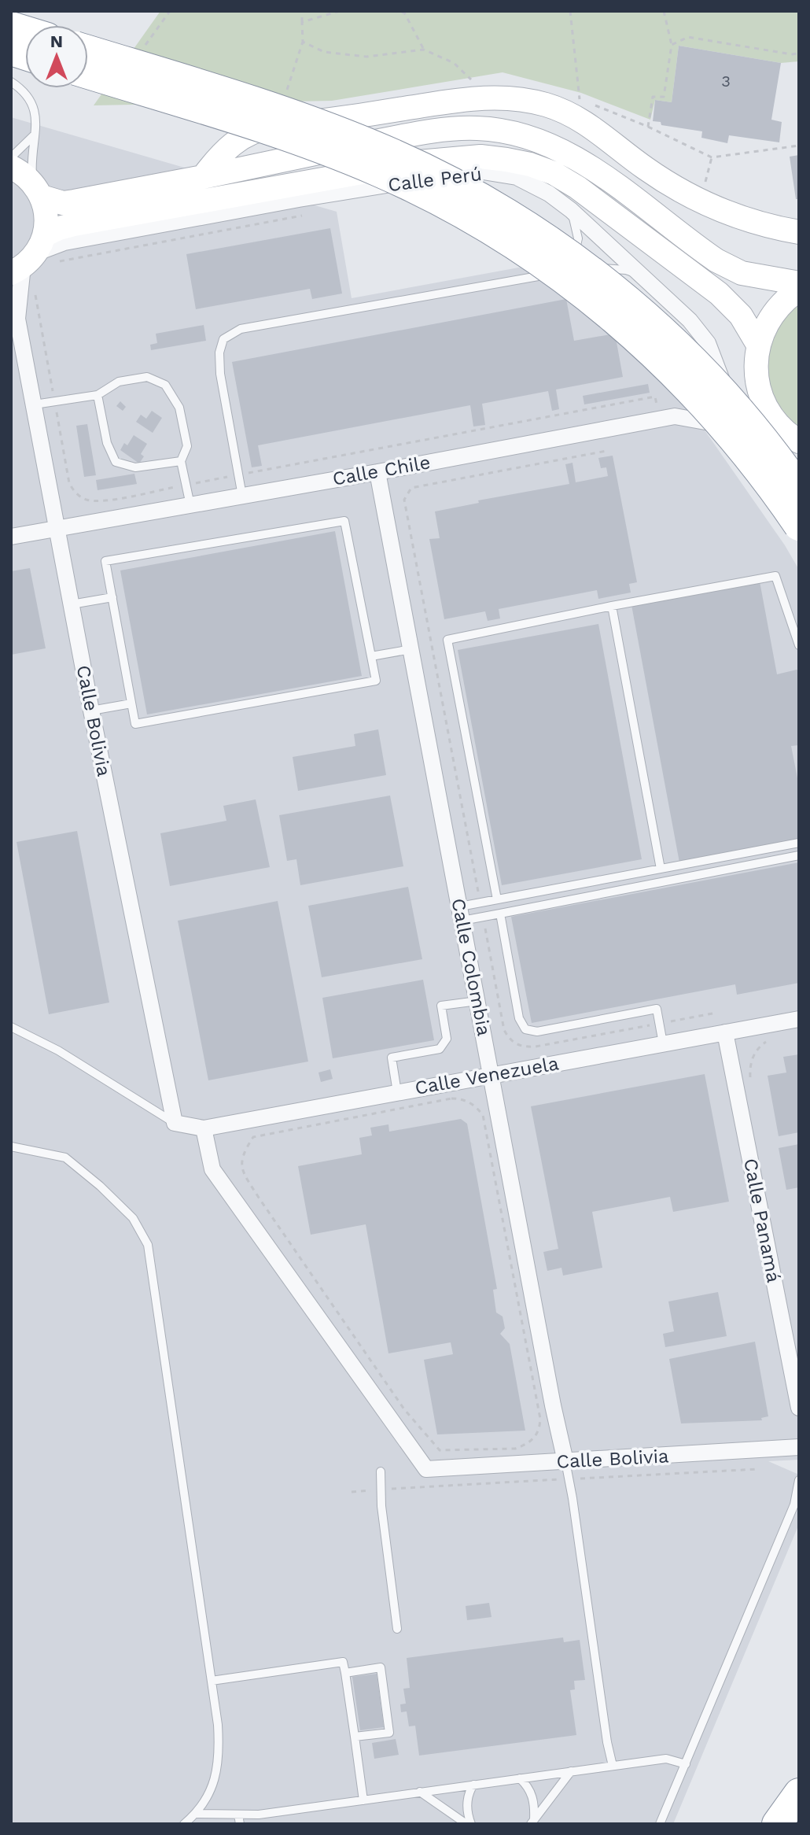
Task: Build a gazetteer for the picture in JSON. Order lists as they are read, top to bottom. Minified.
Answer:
{"streets":{"main road":["Calle Perú"],"street":["Calle Chile","Calle Bolivia","Calle Colombia","Calle Venezuela","Calle Panamá"]},"crossings":[["Calle Perú","Calle Chile"],["Calle Perú","Calle Bolivia"],["Calle Chile","Calle Bolivia"],["Calle Chile","Calle Colombia"],["Calle Bolivia","Calle Colombia"],["Calle Bolivia","Calle Venezuela"],["Calle Colombia","Calle Venezuela"],["Calle Venezuela","Calle Panamá"]],"house_numbers":["3"],"north":"top"}
